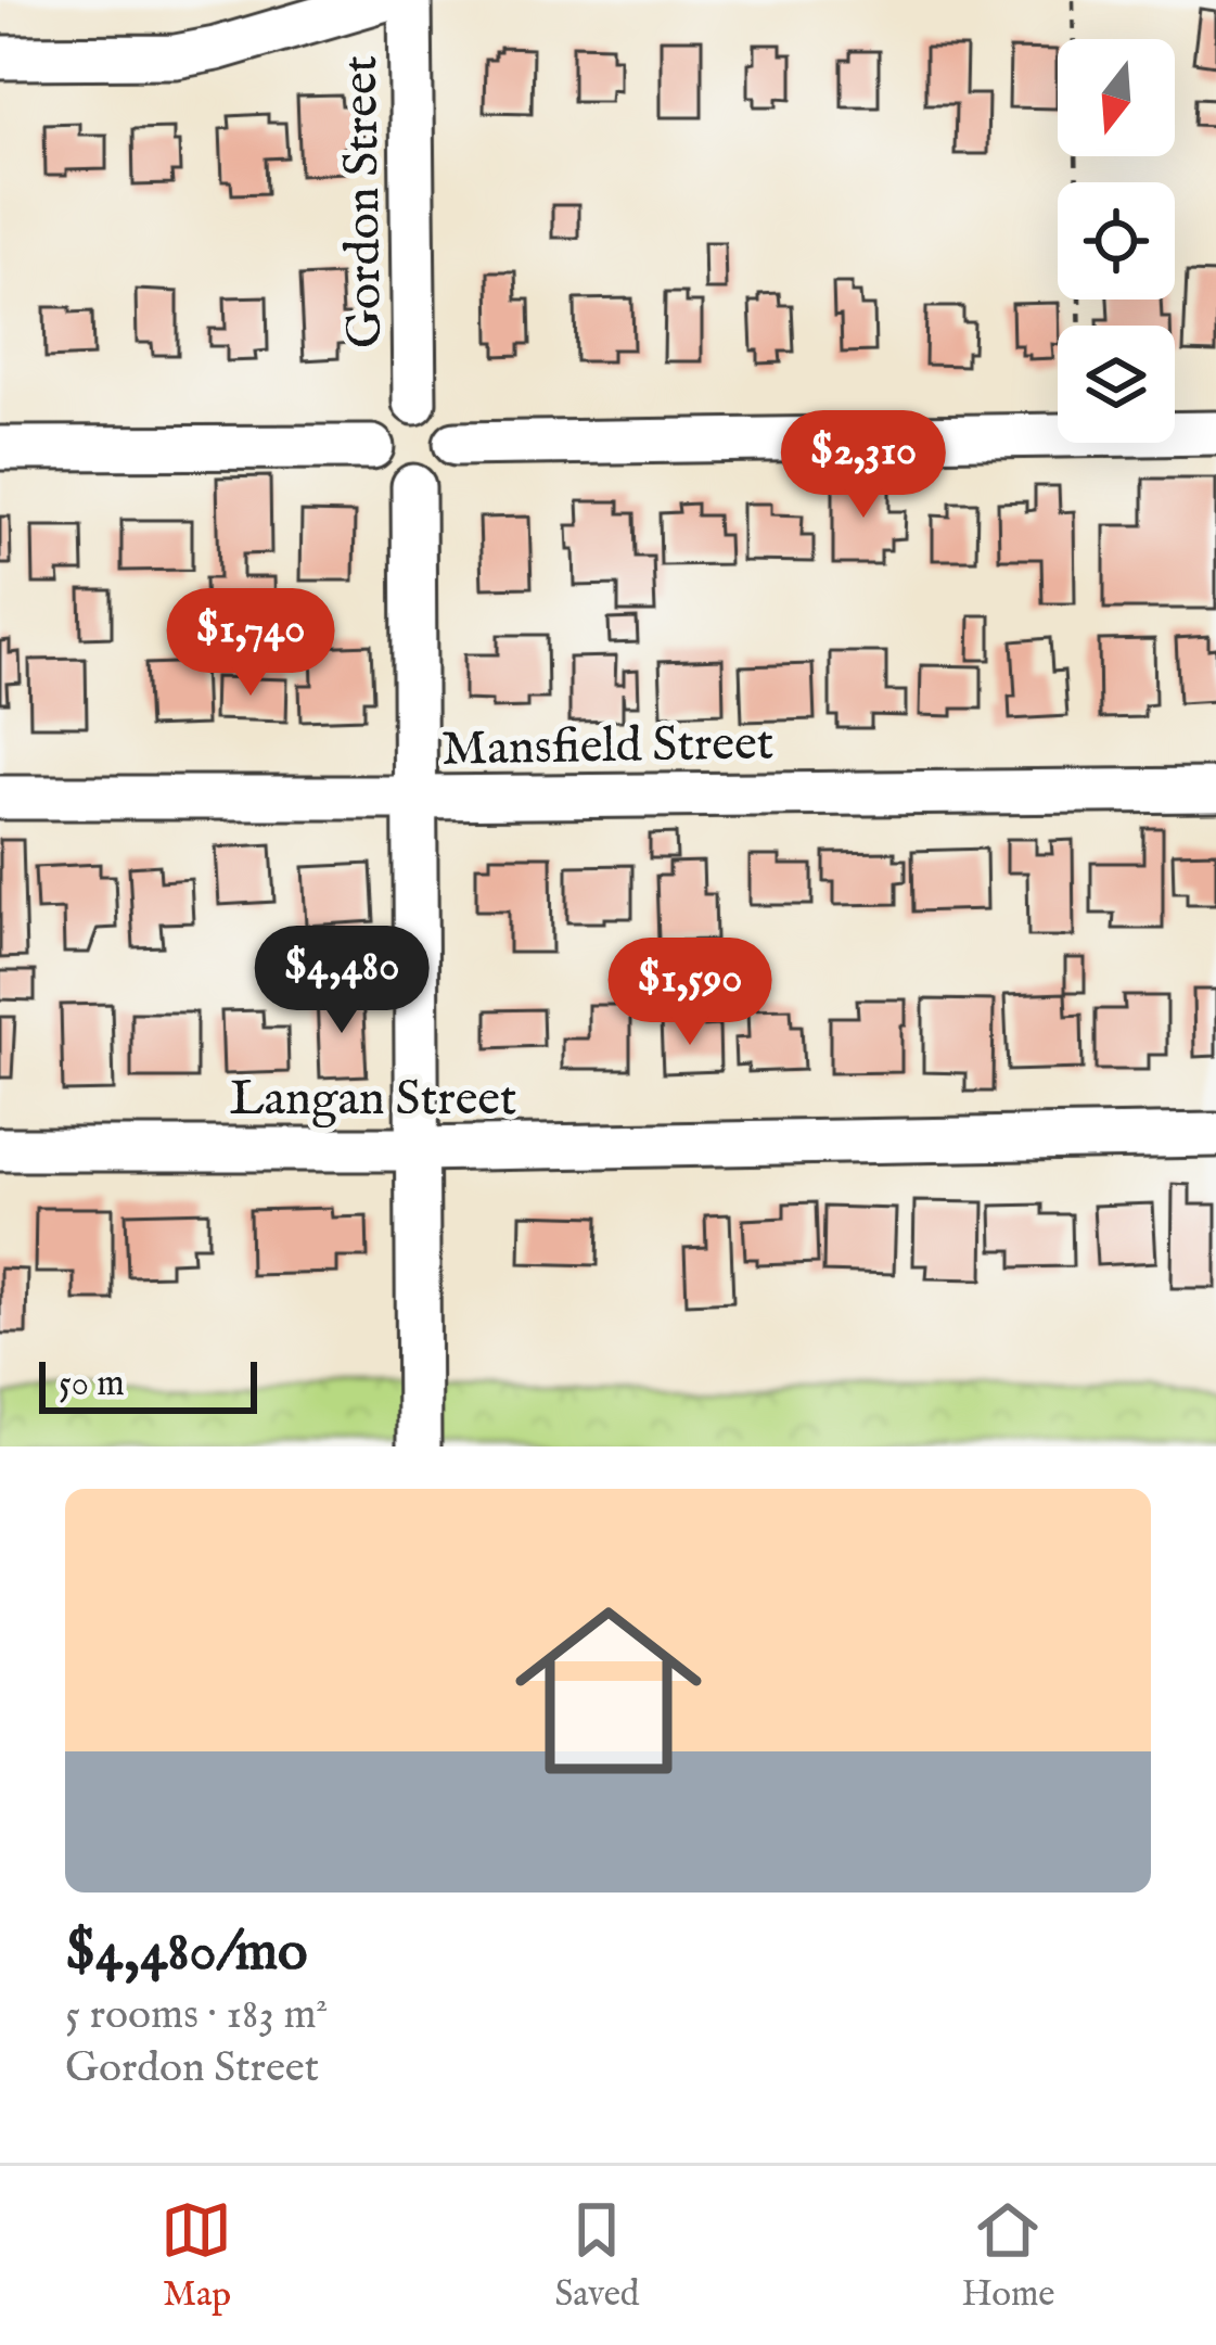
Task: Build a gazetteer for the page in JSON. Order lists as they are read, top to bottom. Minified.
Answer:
{"streets":{"street":["Gordon Street","Mansfield Street","Langan Street"]},"scale_bar":"50 m","north":"bottom","page":{"price":["$2,310","$1,740","$4,480","$1,590"],"scale":"50 m","list":[{"name":"$4,480/mo","note":"5 rooms · 183 m² · Gordon Street"}],"tabs":["Map","Saved","Home"]}}
